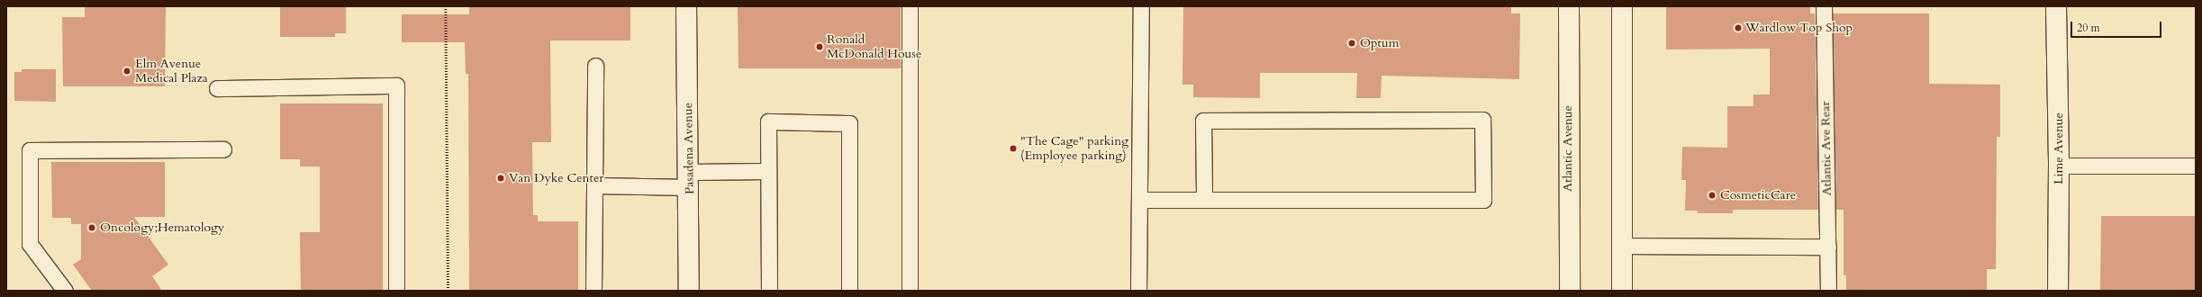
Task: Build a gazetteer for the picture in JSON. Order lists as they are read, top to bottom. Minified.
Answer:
{"streets":{"main road":["Pasadena Avenue","Atlantic Avenue","Lime Avenue"],"lane":["Atlantic Ave Rear"]},"places":["Wardlow Top Shop","Optum","Ronald McDonald House","Elm Avenue Medical Plaza","\"The Cage\" parking (Employee parking)","Van Dyke Center","CosmeticCare","Oncology;Hematology"],"scale_bar":"20 m"}
